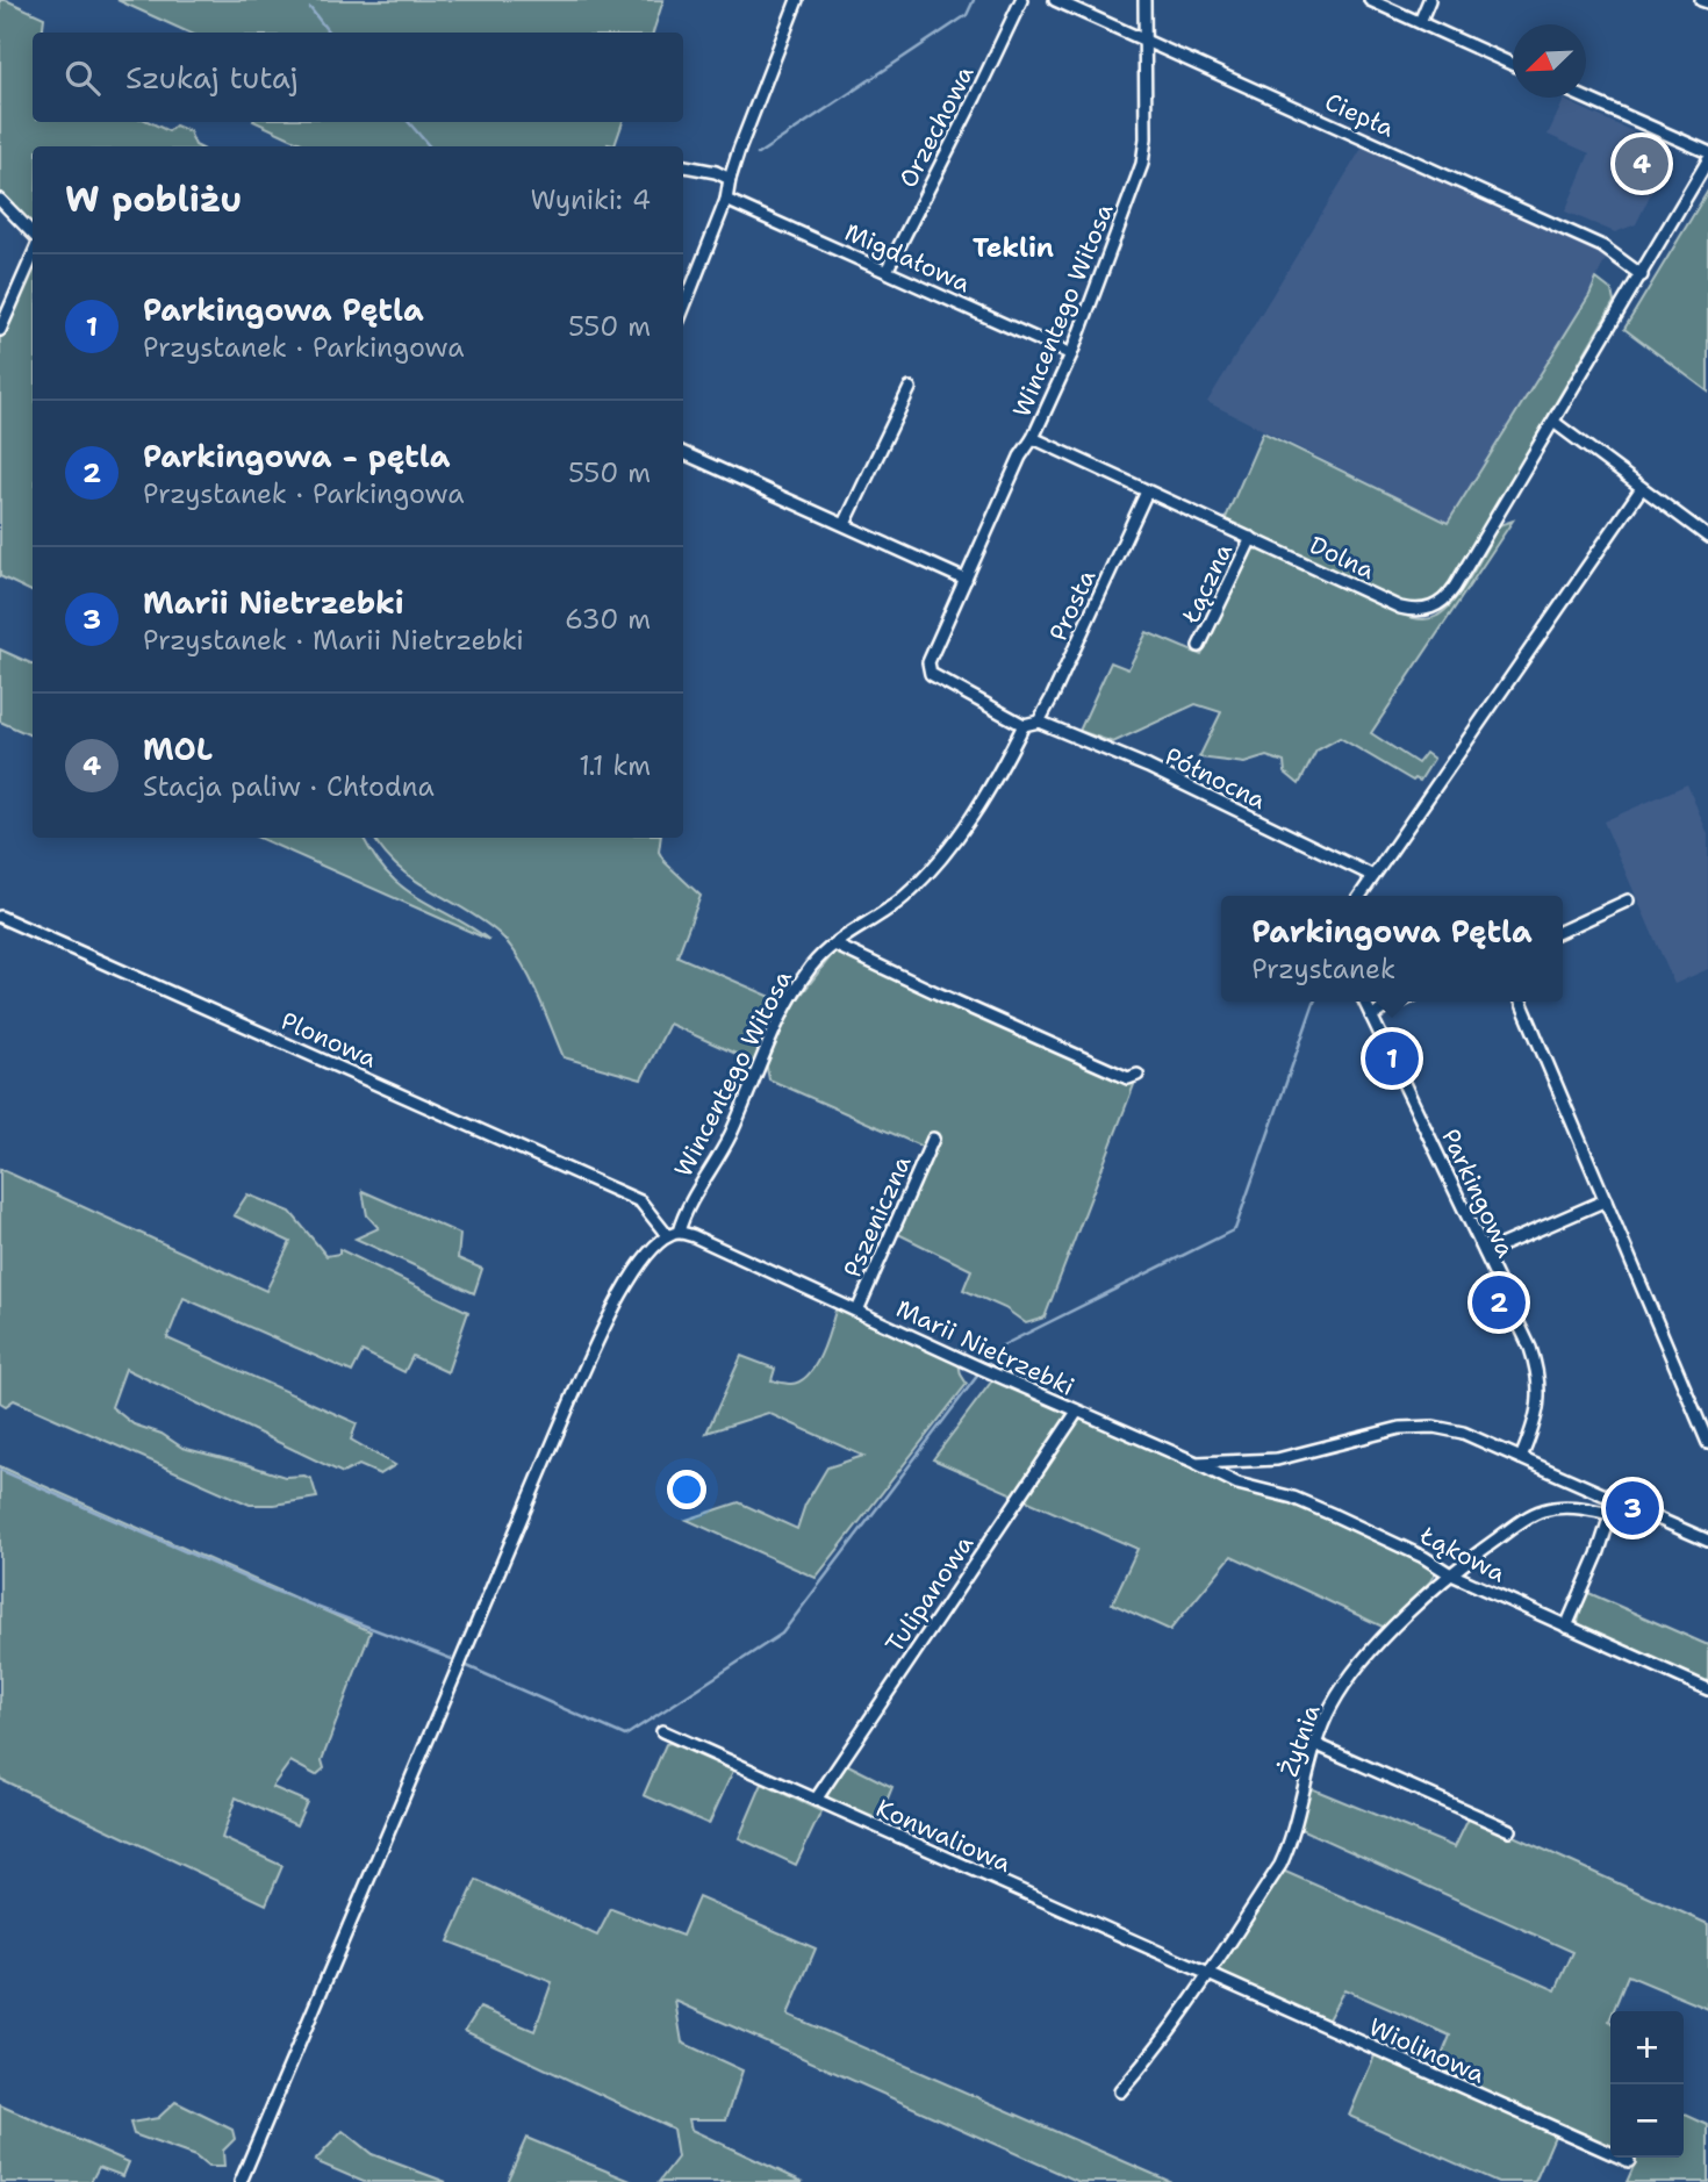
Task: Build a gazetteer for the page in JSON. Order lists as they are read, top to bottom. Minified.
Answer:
{"streets":{"street":["Ciepła","Orzechowa","Migdałowa","Wincentego Witosa","Dolna","Łączna","Prosta","Północna","Plonowa","Parkingowa","Pszeniczna","Marii Nietrzebki","Łąkowa","Tulipanowa","Żytnia","Konwaliowa","Wiolinowa"]},"crossings":[["Ciepła","Wincentego Witosa"],["Orzechowa","Migdałowa"],["Migdałowa","Wincentego Witosa"],["Wincentego Witosa","Dolna"],["Wincentego Witosa","Marii Nietrzebki"],["Dolna","Łączna"],["Dolna","Prosta"],["Prosta","Północna"],["Parkingowa","Marii Nietrzebki"],["Pszeniczna","Marii Nietrzebki"],["Marii Nietrzebki","Łąkowa"],["Marii Nietrzebki","Tulipanowa"],["Łąkowa","Żytnia"],["Tulipanowa","Konwaliowa"],["Żytnia","Konwaliowa"],["Żytnia","Wiolinowa"],["Konwaliowa","Wiolinowa"]],"districts":["Teklin"],"north":"bottom left","page":{"search":"Szukaj tutaj","pins":["4","1","2","3"],"heading":["W pobliżu","Wyniki: 4"],"list":[{"mark":"1","name":"Parkingowa Pętla","note":"Przystanek · Parkingowa","value":"550 m"},{"mark":"2","name":"Parkingowa - pętla","note":"Przystanek · Parkingowa","value":"550 m"},{"mark":"3","name":"Marii Nietrzebki","note":"Przystanek · Marii Nietrzebki","value":"630 m"},{"mark":"4","name":"MOL","note":"Stacja paliw · Chłodna","value":"1.1 km"}],"popup":["Parkingowa Pętla","Przystanek"],"map_buttons":["+","−"]}}
